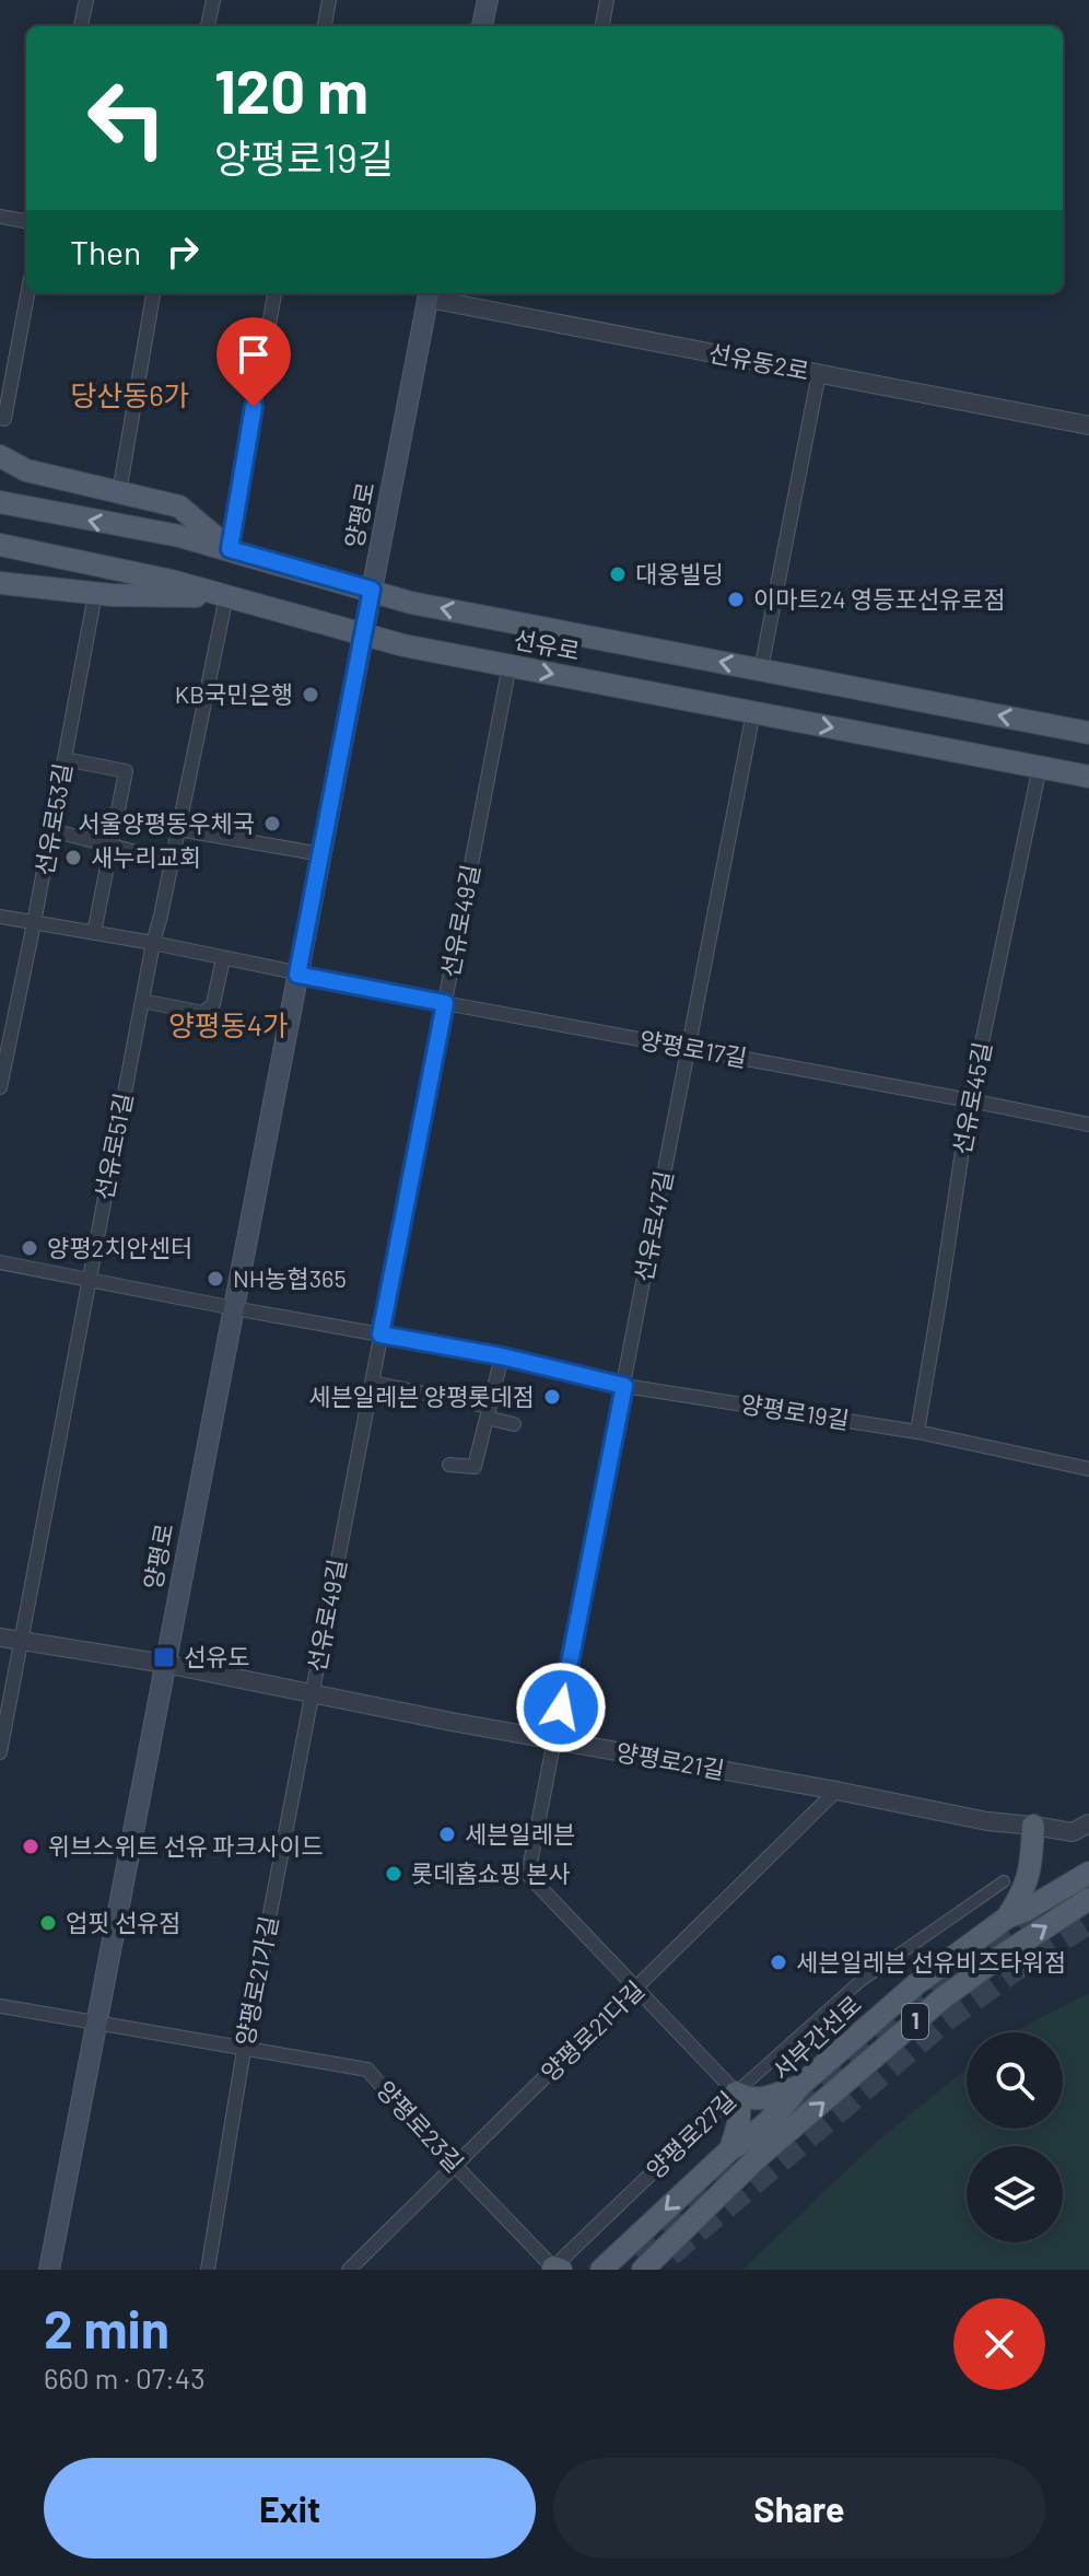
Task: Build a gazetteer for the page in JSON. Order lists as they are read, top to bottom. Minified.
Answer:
{"streets":{"main road":["양평로","선유로","1","서부간선로"],"street":["선유동2로","선유로53길","선유로49길","양평로17길","선유로45길","선유로51길","선유로47길","양평로19길","양평로21길","양평로21가길","양평로21다길","양평로23길","양평로27길"]},"crossings":[["선유동2로","양평로"],["양평로","선유로"],["양평로","양평로17길"],["양평로","양평로19길"],["양평로","양평로21길"],["양평로","양평로23길"],["선유로","선유로49길"],["선유로","선유로45길"],["선유로","선유로51길"],["선유로","선유로47길"],["선유로53길","양평로17길"],["선유로49길","양평로17길"],["선유로49길","양평로19길"],["선유로49길","양평로21길"],["선유로49길","양평로21가길"],["양평로17길","선유로45길"],["양평로17길","선유로51길"],["양평로17길","선유로47길"],["선유로45길","양평로19길"],["선유로51길","양평로19길"],["선유로51길","양평로21길"],["선유로47길","양평로19길"],["선유로47길","양평로21길"],["선유로47길","양평로21다길"],["양평로21길","양평로21가길"],["양평로21길","양평로21다길"],["양평로21가길","양평로23길"],["양평로21다길","양평로23길"],["양평로23길","양평로27길"]],"districts":["당산동6가","양평동4가"],"places":{"other":["대웅빌딩","이마트24 영등포선유로점","KB국민은행","서울양평동우체국","새누리교회","양평2치안센터","NH농협365","세븐일레븐 양평롯데점","세븐일레븐","위브스위트 선유 파크사이드","롯데홈쇼핑 본사","업핏 선유점","세븐일레븐 선유비즈타워점"],"transit":["선유도"]},"page":{"turn":["120 m","양평로19길"],"then":"Then","heading":["2 min","660 m · 07:43"],"buttons":["Exit","Share"]}}
